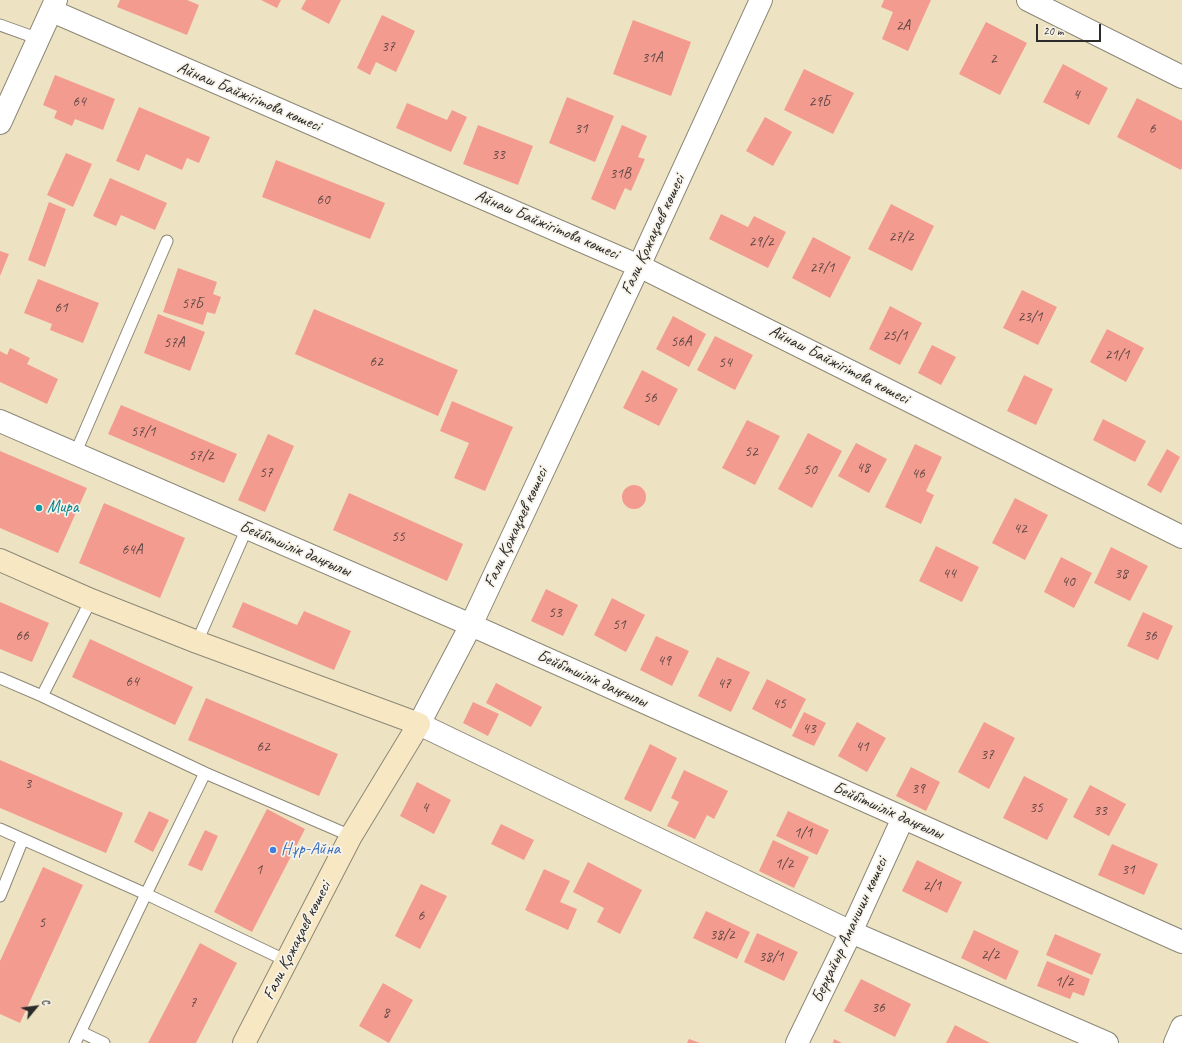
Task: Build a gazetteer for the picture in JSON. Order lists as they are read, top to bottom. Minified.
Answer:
{"streets":{"street":["Айнаш Байжігітова көшесі","Ғали Қожақаев көшесі","Бейбітшілік даңғылы","Берқайыр Аманшин көшесі"]},"crossings":[["Айнаш Байжігітова көшесі","Ғали Қожақаев көшесі"],["Ғали Қожақаев көшесі","Бейбітшілік даңғылы"],["Бейбітшілік даңғылы","Берқайыр Аманшин көшесі"]],"places":["Мира","Нұр-Айна"],"house_numbers":["2А","37","31А","2","4","64","29Б","31","6","33","31В","60","27/2","29/2","27/1","57Б","61","23/1","25/1","56А","57А","21/1","62","54","56","57/1","52","57/2","48","50","57","46","42","55","64А","44","38","40","53","51","66","36","49","64","47","45","43","62","41","37","3","39","4","35","33","1/1","1/2","1","31","2/1","6","5","38/2","2/2","38/1","1/2","7","36","8"],"scale_bar":"20 m","north":"top right"}
